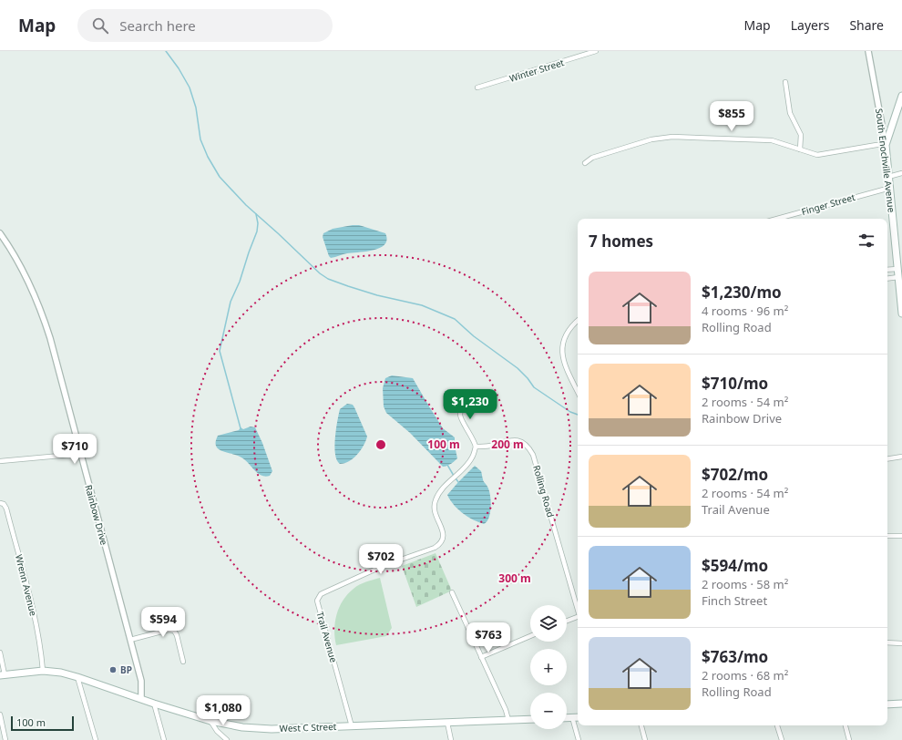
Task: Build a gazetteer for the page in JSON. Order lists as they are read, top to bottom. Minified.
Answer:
{"streets":{"main road":["South Enochville Avenue","West C Street"],"street":["Winter Street","Finger Street","Rolling Road","Rainbow Drive","Wrenn Avenue","Trail Avenue"]},"crossings":[["South Enochville Avenue","Finger Street"],["Rolling Road","Trail Avenue"],["Rainbow Drive","West C Street"],["Wrenn Avenue","West C Street"],["Trail Avenue","West C Street"]],"places":["BP"],"scale_bar":"100 m","page":{"header":"Map","search":"Search here","nav":["Map","Layers","Share"],"price":["$855","$1,230","$710","$702","$594","$763","$1,080"],"heading":"7 homes","list":[{"name":"$1,230/mo","note":"4 rooms · 96 m² · Rolling Road"},{"name":"$710/mo","note":"2 rooms · 54 m² · Rainbow Drive"},{"name":"$702/mo","note":"2 rooms · 54 m² · Trail Avenue"},{"name":"$594/mo","note":"2 rooms · 58 m² · Finch Street"},{"name":"$763/mo","note":"2 rooms · 68 m² · Rolling Road"}],"map_buttons":["+","−"],"scale":"100 m"},"rings":["100 m","200 m","300 m"]}
